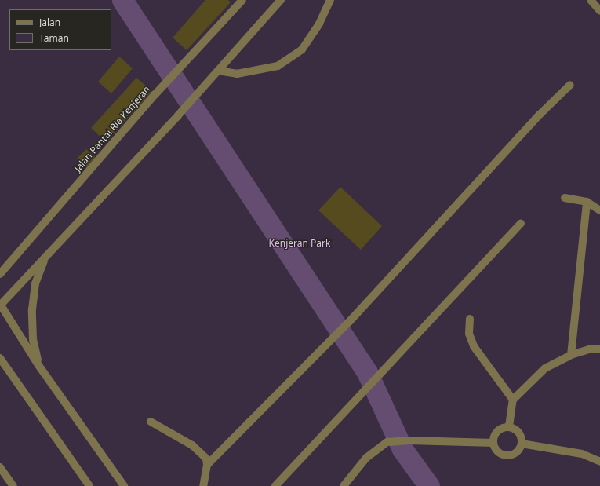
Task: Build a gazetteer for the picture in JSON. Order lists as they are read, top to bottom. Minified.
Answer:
{"streets":{"lane":["Jalan Pantai Ria Kenjeran"]},"parks":["Kenjeran Park"],"legend":["Jalan","Taman"]}
